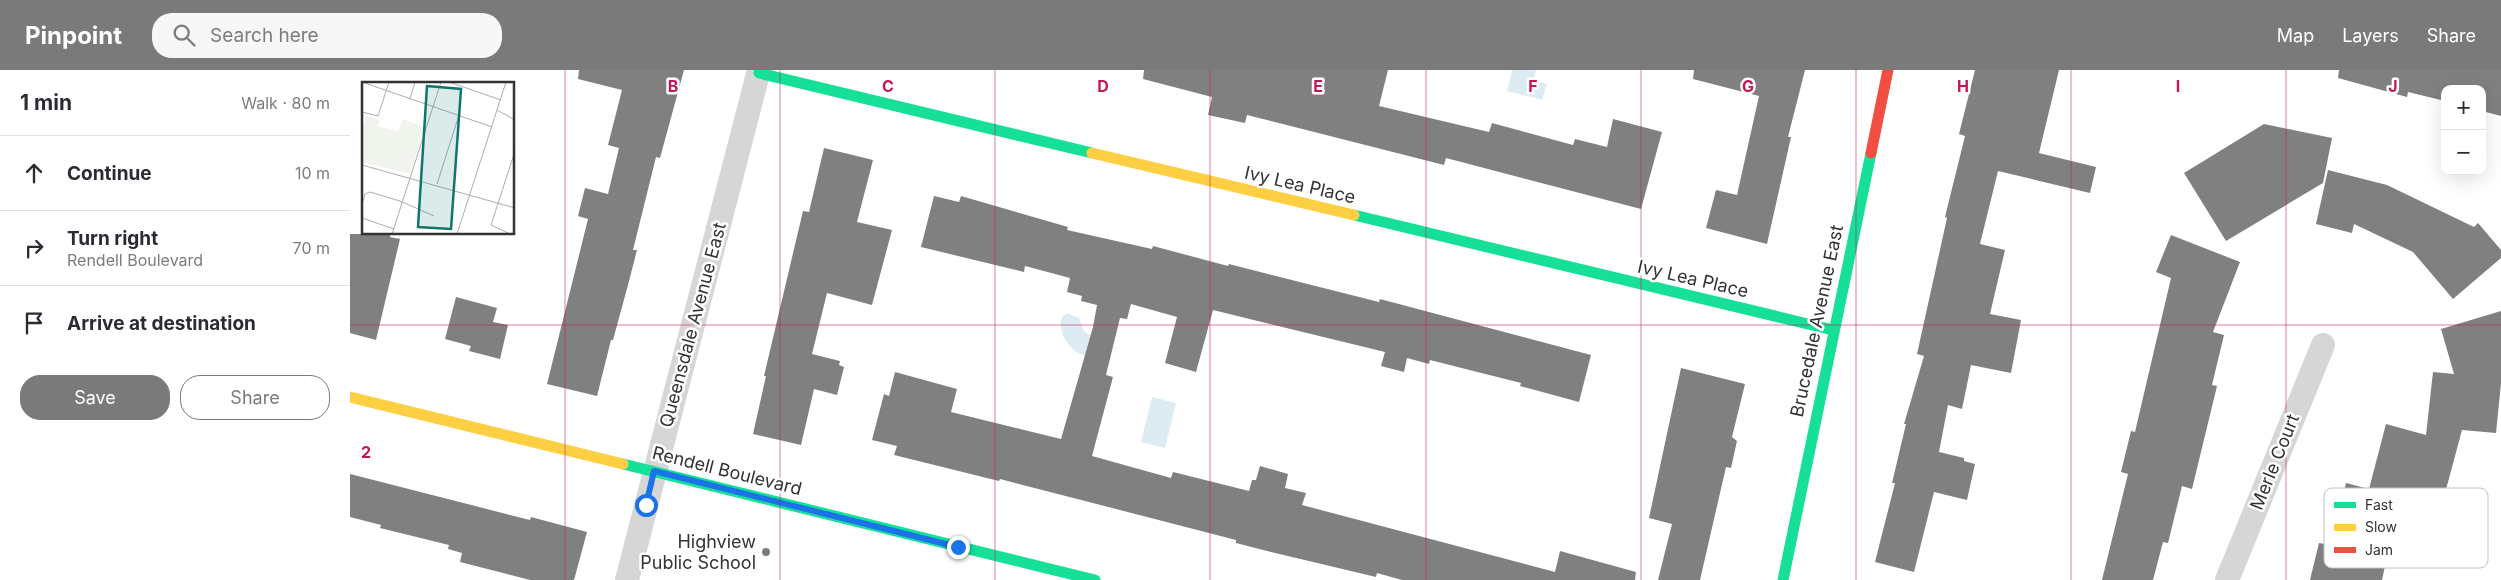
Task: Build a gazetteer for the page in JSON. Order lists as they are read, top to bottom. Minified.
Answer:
{"streets":{"street":["Ivy Lea Place","Brucedale Avenue East","Queensdale Avenue East","Merle Court","Rendell Boulevard"]},"crossings":[["Ivy Lea Place","Brucedale Avenue East"],["Ivy Lea Place","Queensdale Avenue East"],["Queensdale Avenue East","Rendell Boulevard"]],"places":["Highview Public School"],"legend":["Fast","Slow","Jam"],"page":{"header":"Pinpoint","search":"Search here","nav":["Map","Layers","Share"],"heading":["1 min","Walk · 80 m"],"map_buttons":["+","−"],"list":[["Continue","10 m"],["Turn right","Rendell Boulevard","70 m"],"Arrive at destination"],"buttons":["Save","Share"]},"grid":{"columns":["B","C","D","E","F","G","H","I","J"],"rows":["2"]}}
